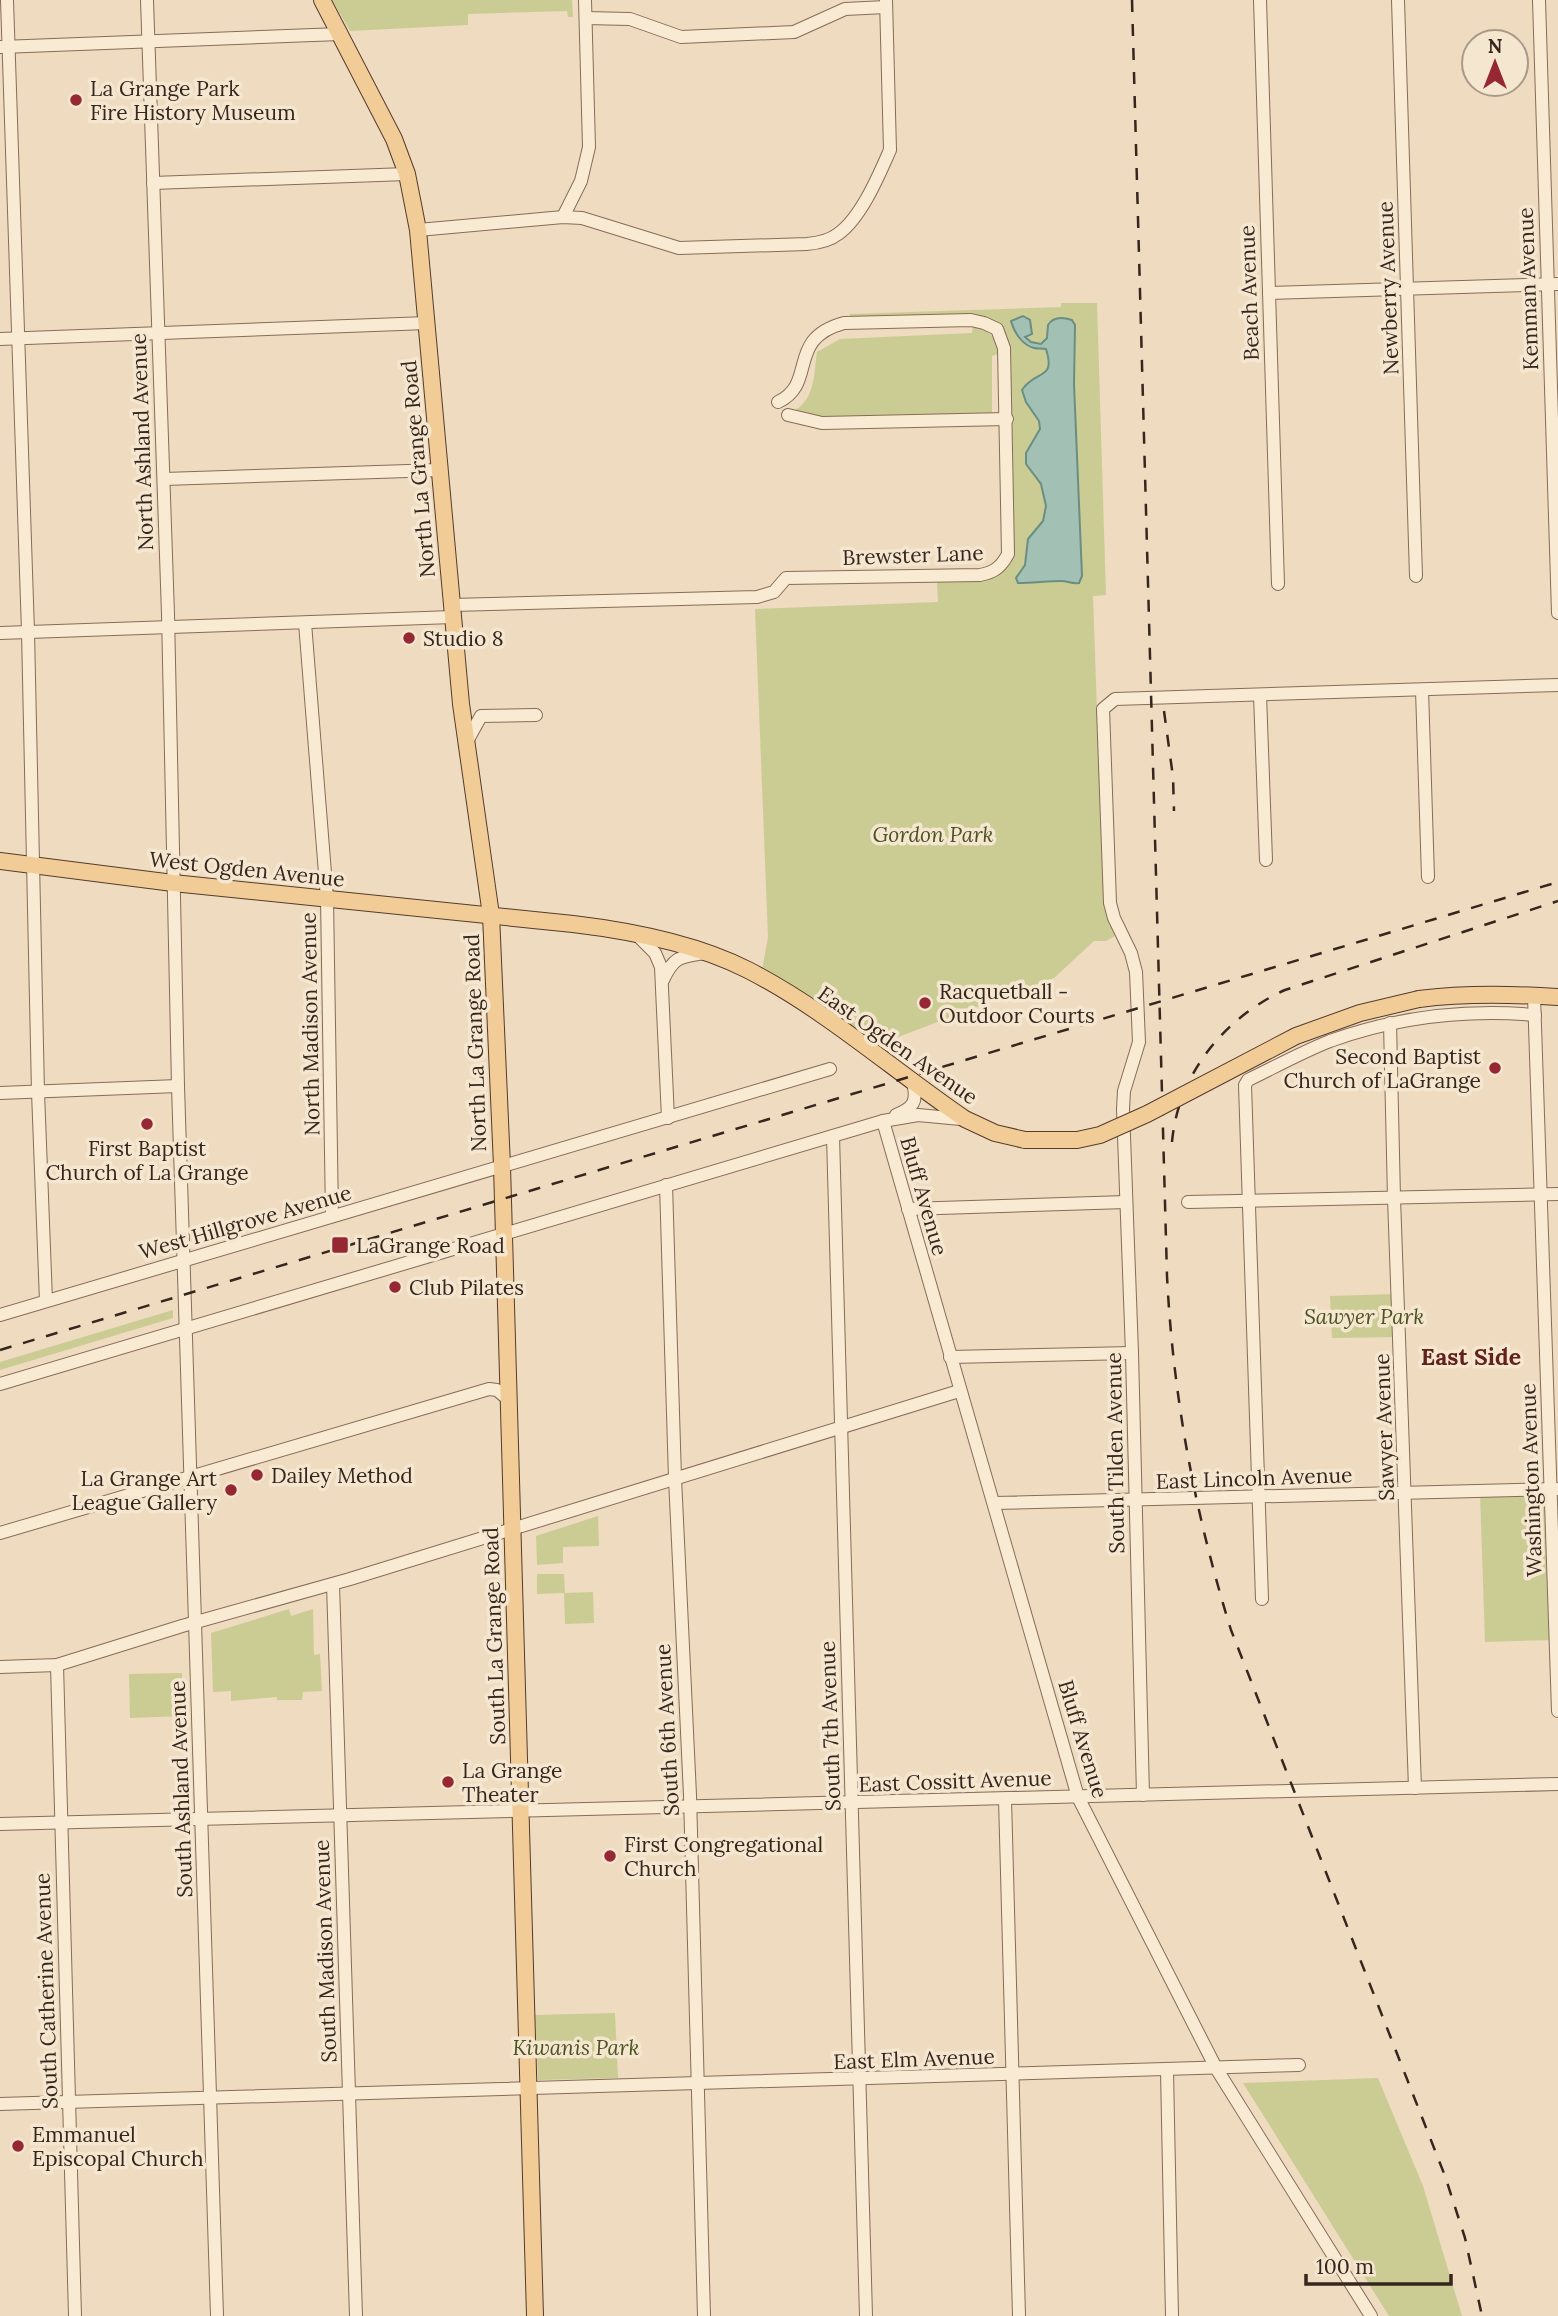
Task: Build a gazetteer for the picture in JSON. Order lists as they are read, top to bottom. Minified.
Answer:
{"streets":{"main road":["North La Grange Road","West Ogden Avenue","East Ogden Avenue","South La Grange Road"],"street":["Newberry Avenue","Kemman Avenue","Beach Avenue","North Ashland Avenue","Brewster Lane","North Madison Avenue","Bluff Avenue","West Hillgrove Avenue","Sawyer Avenue","South Tilden Avenue","East Lincoln Avenue","Washington Avenue","South 7th Avenue","South 6th Avenue","East Cossitt Avenue","South Ashland Avenue","South Madison Avenue","South Catherine Avenue","East Elm Avenue"]},"crossings":[["North Ashland Avenue","West Ogden Avenue"],["North Ashland Avenue","South Ashland Avenue"],["North La Grange Road","Brewster Lane"],["North La Grange Road","West Ogden Avenue"],["North La Grange Road","East Ogden Avenue"],["North La Grange Road","West Hillgrove Avenue"],["North La Grange Road","South La Grange Road"],["West Ogden Avenue","North Madison Avenue"],["West Ogden Avenue","East Ogden Avenue"],["North Madison Avenue","West Hillgrove Avenue"],["East Ogden Avenue","Washington Avenue"],["Bluff Avenue","East Lincoln Avenue"],["Bluff Avenue","East Cossitt Avenue"],["Bluff Avenue","East Elm Avenue"],["West Hillgrove Avenue","South La Grange Road"],["West Hillgrove Avenue","South Ashland Avenue"],["Sawyer Avenue","East Lincoln Avenue"],["Sawyer Avenue","East Cossitt Avenue"],["South Tilden Avenue","East Lincoln Avenue"],["South Tilden Avenue","East Cossitt Avenue"],["East Lincoln Avenue","Washington Avenue"],["South La Grange Road","East Cossitt Avenue"],["South La Grange Road","East Elm Avenue"],["South 7th Avenue","East Cossitt Avenue"],["South 7th Avenue","East Elm Avenue"],["South 6th Avenue","East Cossitt Avenue"],["South 6th Avenue","East Elm Avenue"],["East Cossitt Avenue","South Ashland Avenue"],["East Cossitt Avenue","South Madison Avenue"],["East Cossitt Avenue","South Catherine Avenue"],["South Ashland Avenue","East Elm Avenue"],["South Madison Avenue","East Elm Avenue"],["South Catherine Avenue","East Elm Avenue"]],"districts":["East Side"],"parks":["Gordon Park","Sawyer Park","Kiwanis Park"],"places":{"other":["La Grange Park Fire History Museum","Studio 8","Racquetball - Outdoor Courts","Second Baptist Church of LaGrange","First Baptist Church of La Grange","Club Pilates","Dailey Method","La Grange Art League Gallery","La Grange Theater","First Congregational Church","Emmanuel Episcopal Church"],"transit":["LaGrange Road"]},"scale_bar":"100 m","north":"top"}
